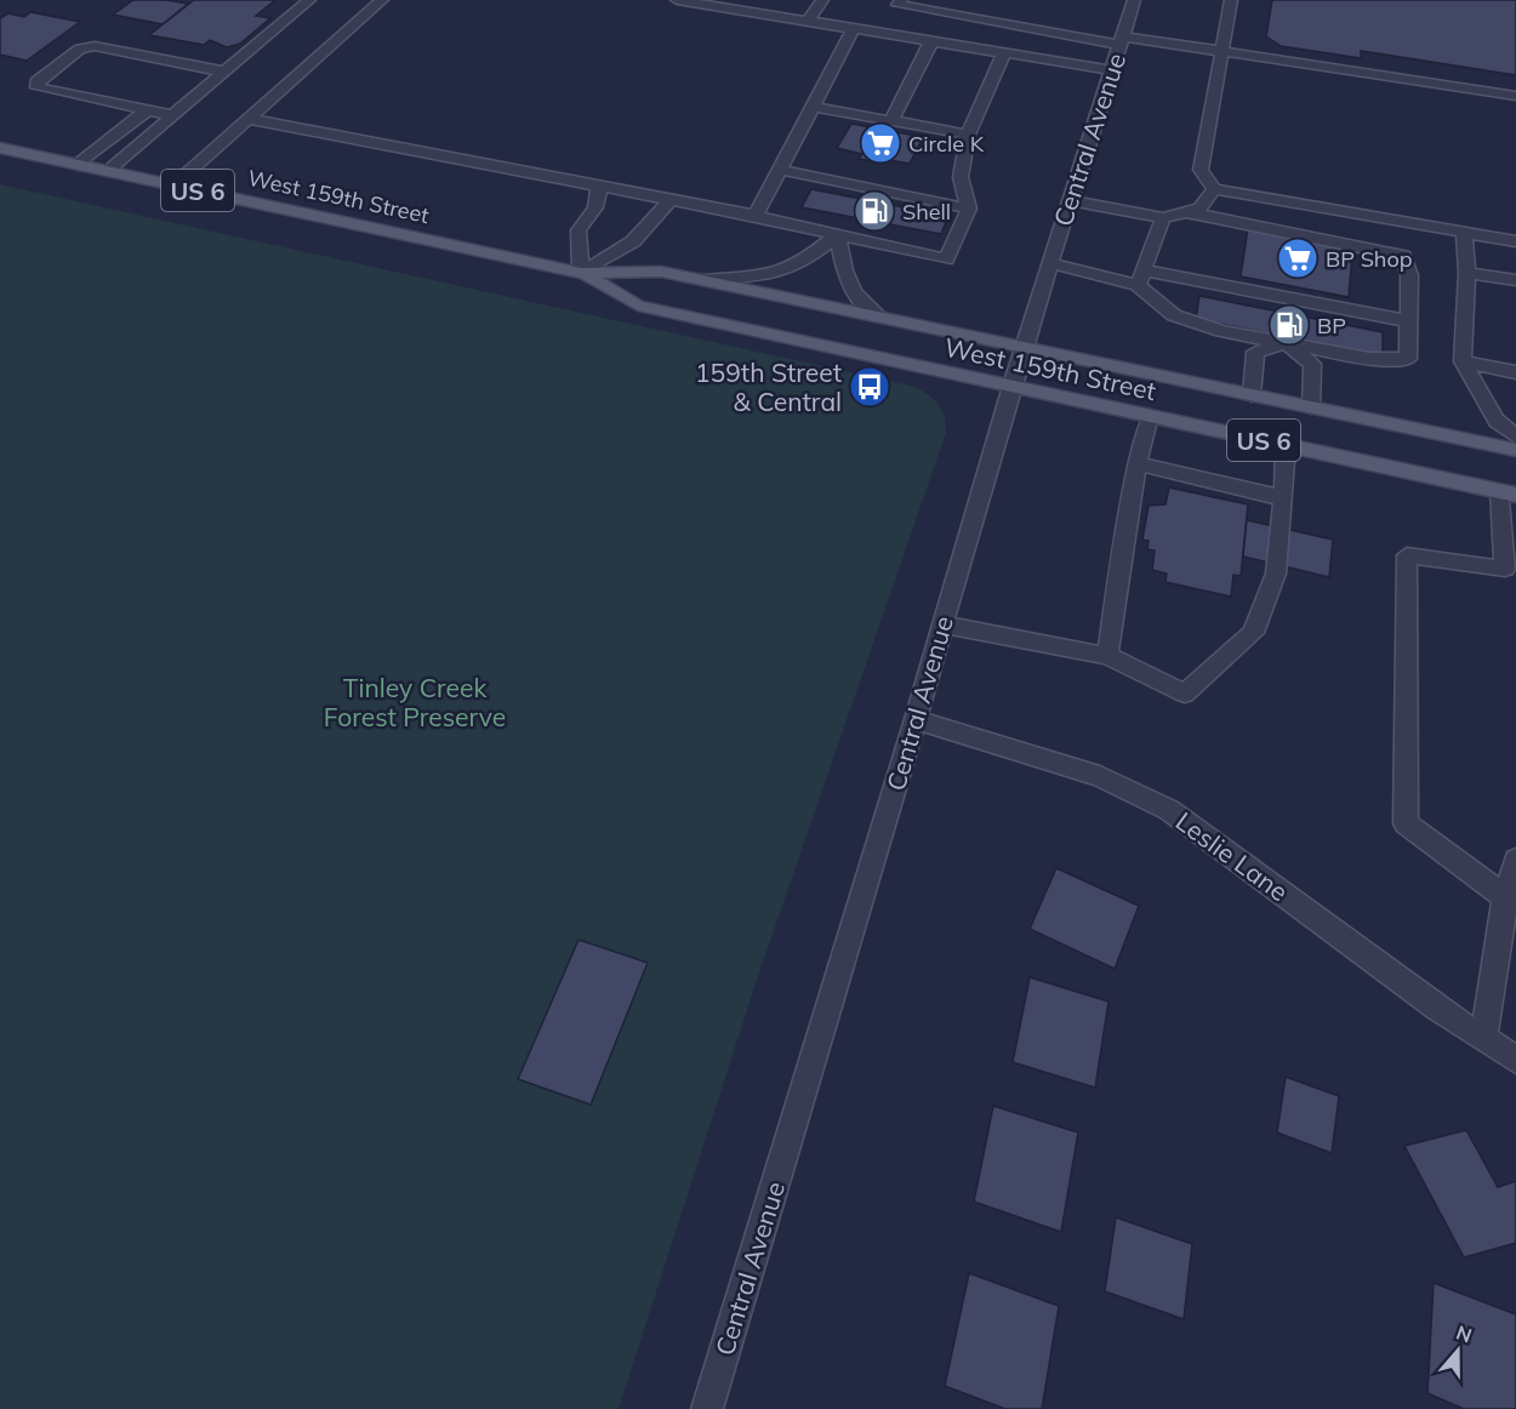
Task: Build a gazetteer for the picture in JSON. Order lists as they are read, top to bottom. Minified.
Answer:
{"streets":{"main road":["US 6","West 159th Street"],"street":["Central Avenue","Leslie Lane"]},"crossings":[["Central Avenue","West 159th Street"],["Central Avenue","Leslie Lane"]],"parks":["Tinley Creek Forest Preserve"],"places":{"supermarket":["Circle K","BP Shop"],"fuel station":["Shell","BP"],"bus stop":["159th Street & Central"]},"north":"top"}
